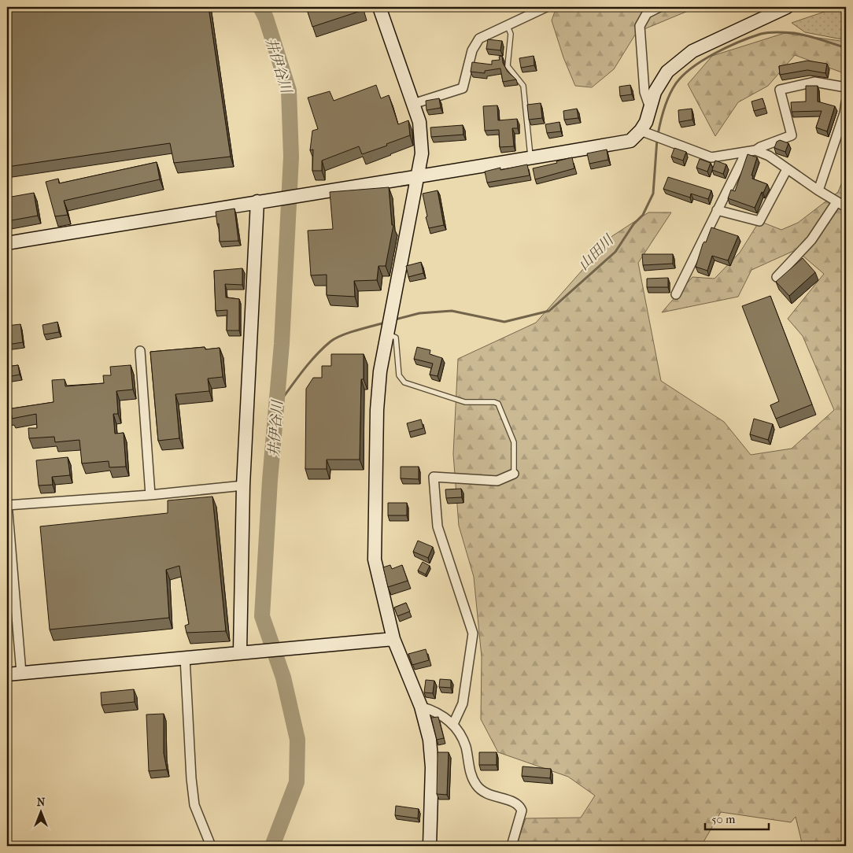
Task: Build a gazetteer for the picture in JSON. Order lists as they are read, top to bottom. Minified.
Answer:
{"water":["井伊谷川","山田川"],"scale_bar":"50 m","north":"top"}
